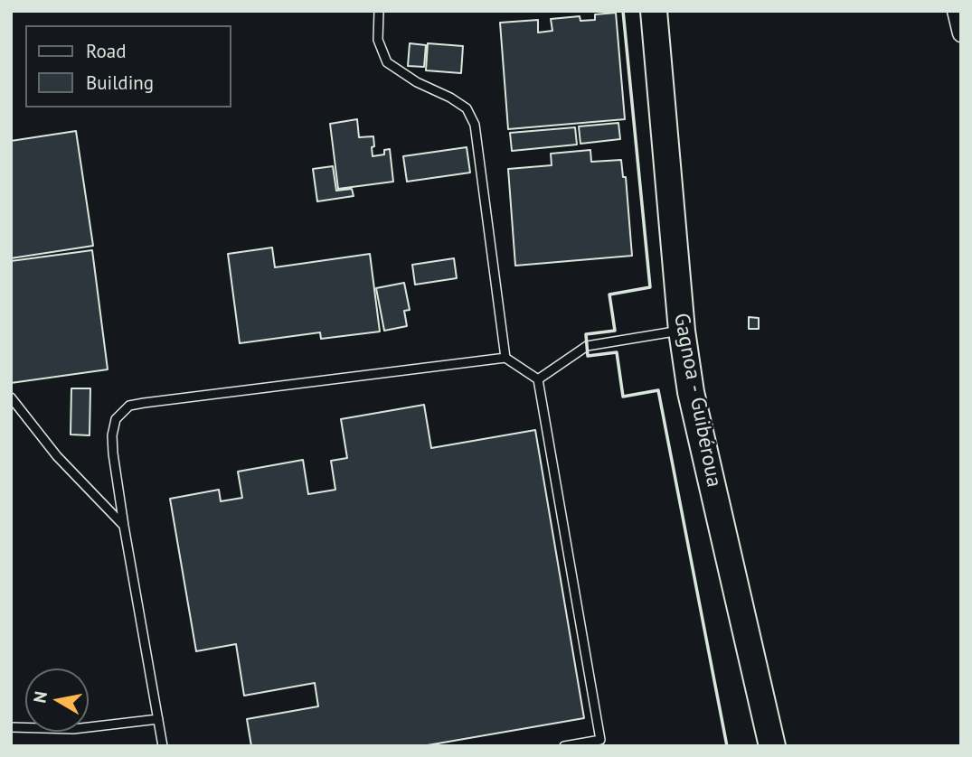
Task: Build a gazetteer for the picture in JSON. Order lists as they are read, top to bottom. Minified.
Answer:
{"streets":{"main road":["Gagnoa - Guibéroua"]},"legend":["Road","Building"],"north":"left"}
